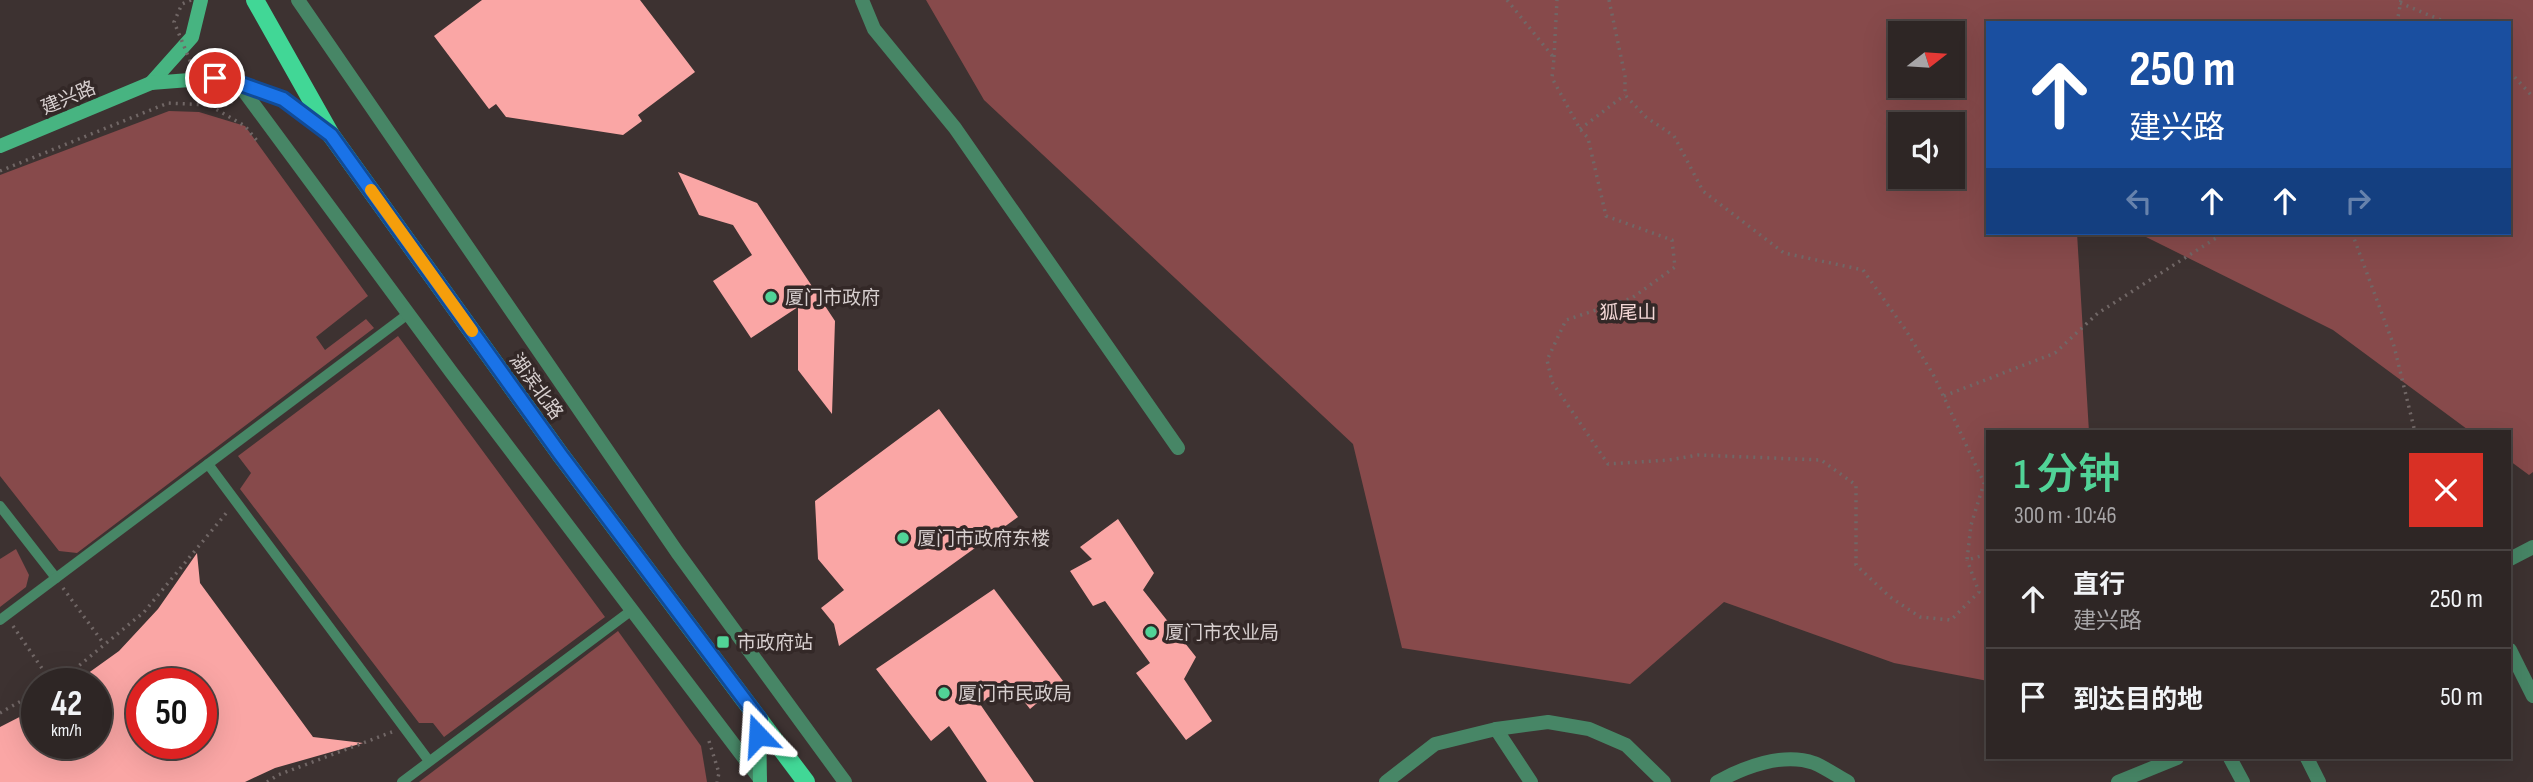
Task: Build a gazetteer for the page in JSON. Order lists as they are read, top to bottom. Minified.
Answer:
{"streets":{"main road":["建兴路","湖滨北路"]},"crossings":[["建兴路","湖滨北路"]],"parks":["狐尾山"],"places":{"other":["厦门市政府","厦门市政府东楼","厦门市农业局","厦门市民政局"],"transit":["市政府站"]},"north":"right","page":{"turn":["250 m","建兴路"],"heading":["1 分钟","300 m · 10:46"],"list":[{"name":"直行","note":"建兴路","value":"250 m"},{"name":"到达目的地","value":"50 m"}],"speed":"42 km/h","limit":"50"}}
